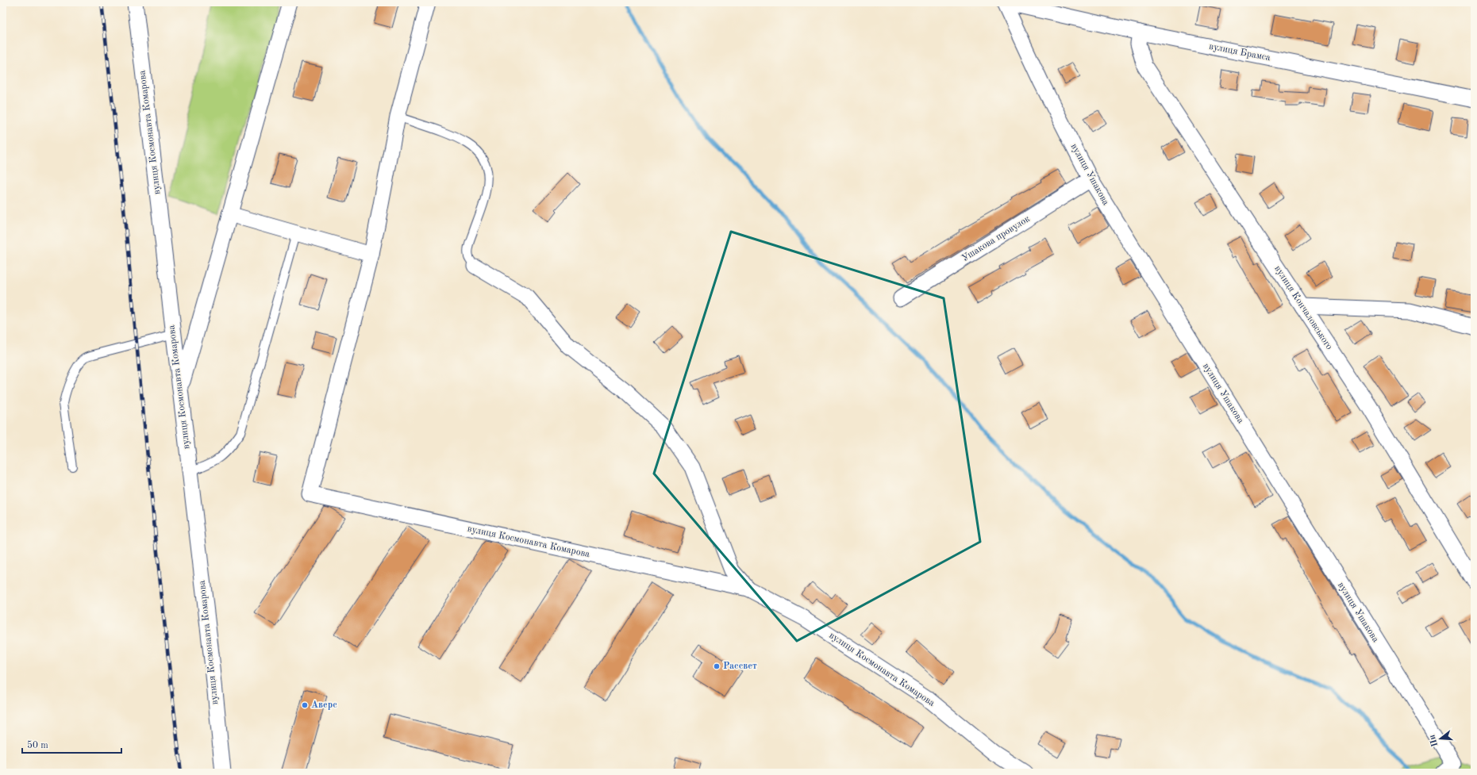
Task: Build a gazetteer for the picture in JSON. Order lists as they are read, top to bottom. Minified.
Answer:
{"streets":{"street":["вулиця Брамса","вулиця Космонавта Комарова","вулиця Ушакова","Ушакова провулок","вулиця Кончаловського"]},"crossings":[["вулиця Брамса","вулиця Ушакова"],["вулиця Брамса","вулиця Кончаловського"],["вулиця Ушакова","Ушакова провулок"]],"places":["Рассвет","Аверс"],"scale_bar":"50 m","north":"left"}
